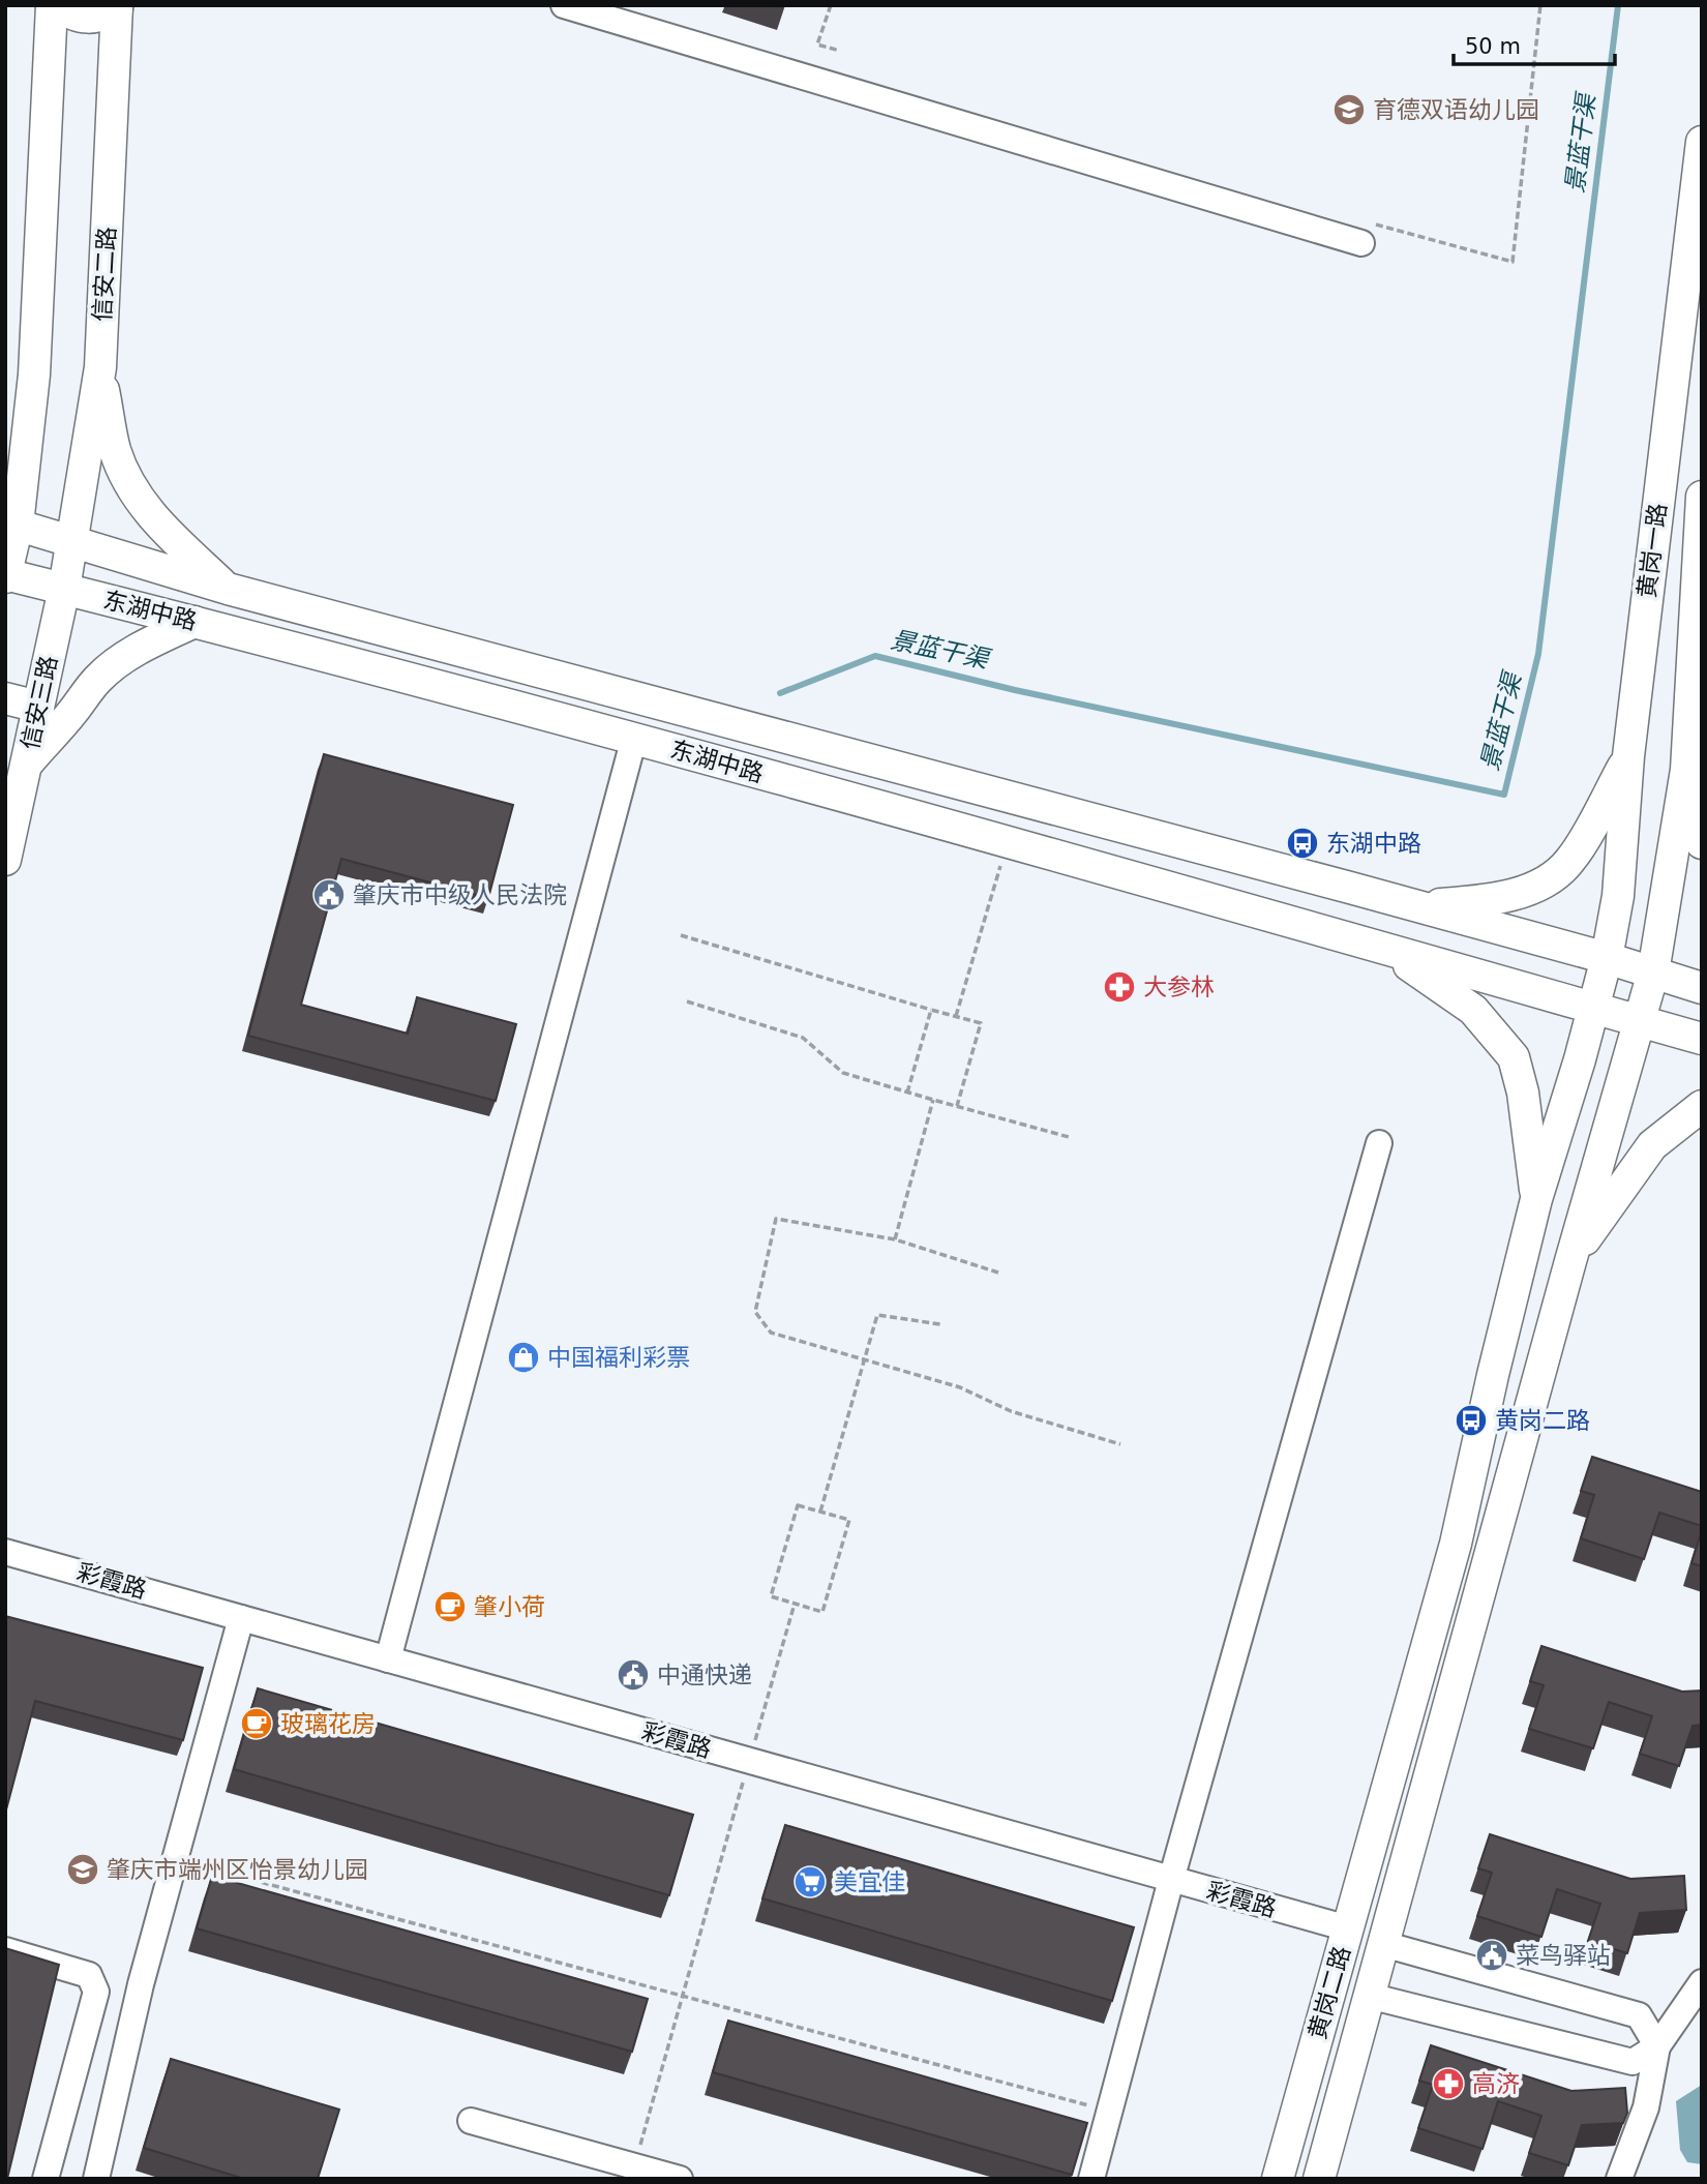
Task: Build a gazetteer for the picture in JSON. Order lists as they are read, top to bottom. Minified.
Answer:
{"streets":{"main road":["信安二路","黄岗一路","东湖中路","信安三路","黄岗二路"],"street":["彩霞路"]},"crossings":[["信安二路","东湖中路"],["信安二路","信安三路"],["黄岗一路","东湖中路"],["黄岗一路","黄岗二路"],["东湖中路","信安三路"],["东湖中路","黄岗二路"],["彩霞路","黄岗二路"]],"water":["景蓝干渠"],"places":{"school or university":["育德双语幼儿园","肇庆市端州区怡景幼儿园"],"bus stop":["东湖中路","黄岗二路"],"public building":["肇庆市中级人民法院","中通快递","菜鸟驿站"],"pharmacy":["大参林","高济"],"shop":["中国福利彩票"],"cafe":["肇小荷","玻璃花房"],"supermarket":["美宜佳"]},"scale_bar":"50 m"}
